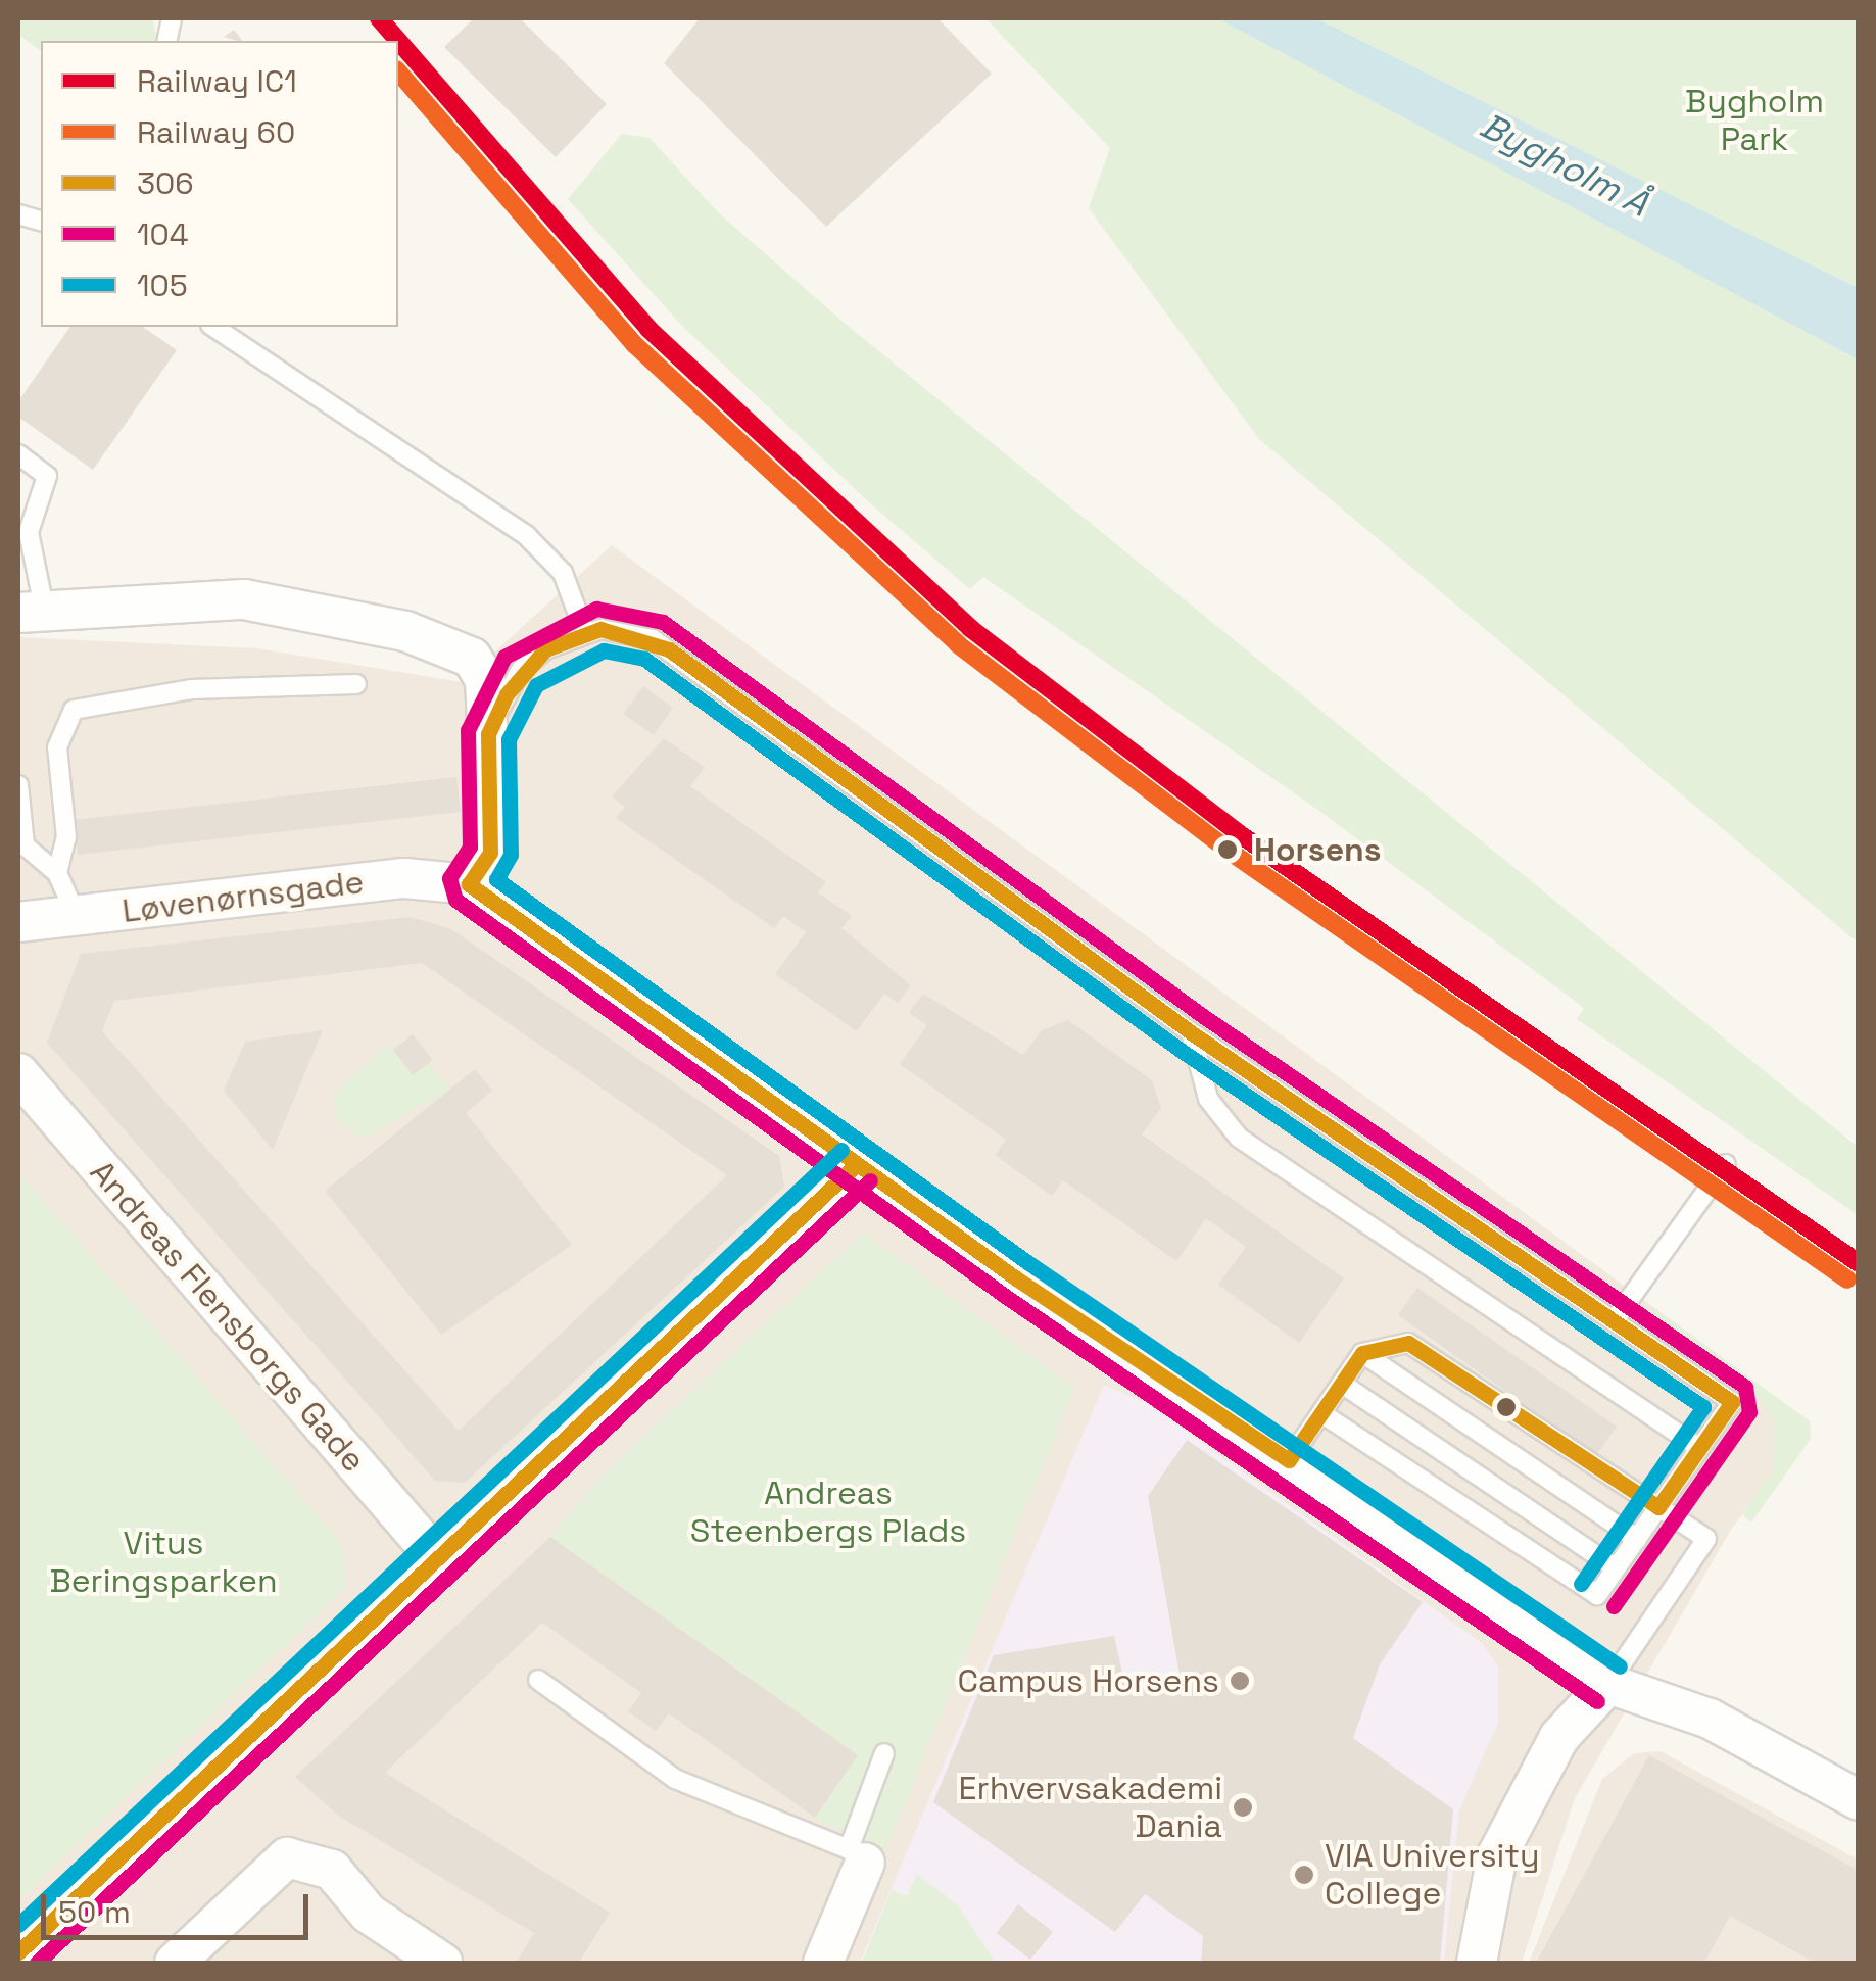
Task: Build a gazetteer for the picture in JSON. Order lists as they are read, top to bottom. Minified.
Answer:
{"streets":{"street":["Løvenørnsgade","Andreas Flensborgs Gade"]},"water":["Bygholm Å"],"parks":["Bygholm Park","Andreas Steenbergs Plads","Vitus Beringsparken"],"places":["Horsens","Campus Horsens","Erhvervsakademi Dania","VIA University College"],"lines":["rail line IC1","rail line 60","transit line 104","transit line 306","transit line 105"],"legend":["Railway IC1","Railway 60","306","104","105"],"scale_bar":"50 m"}
